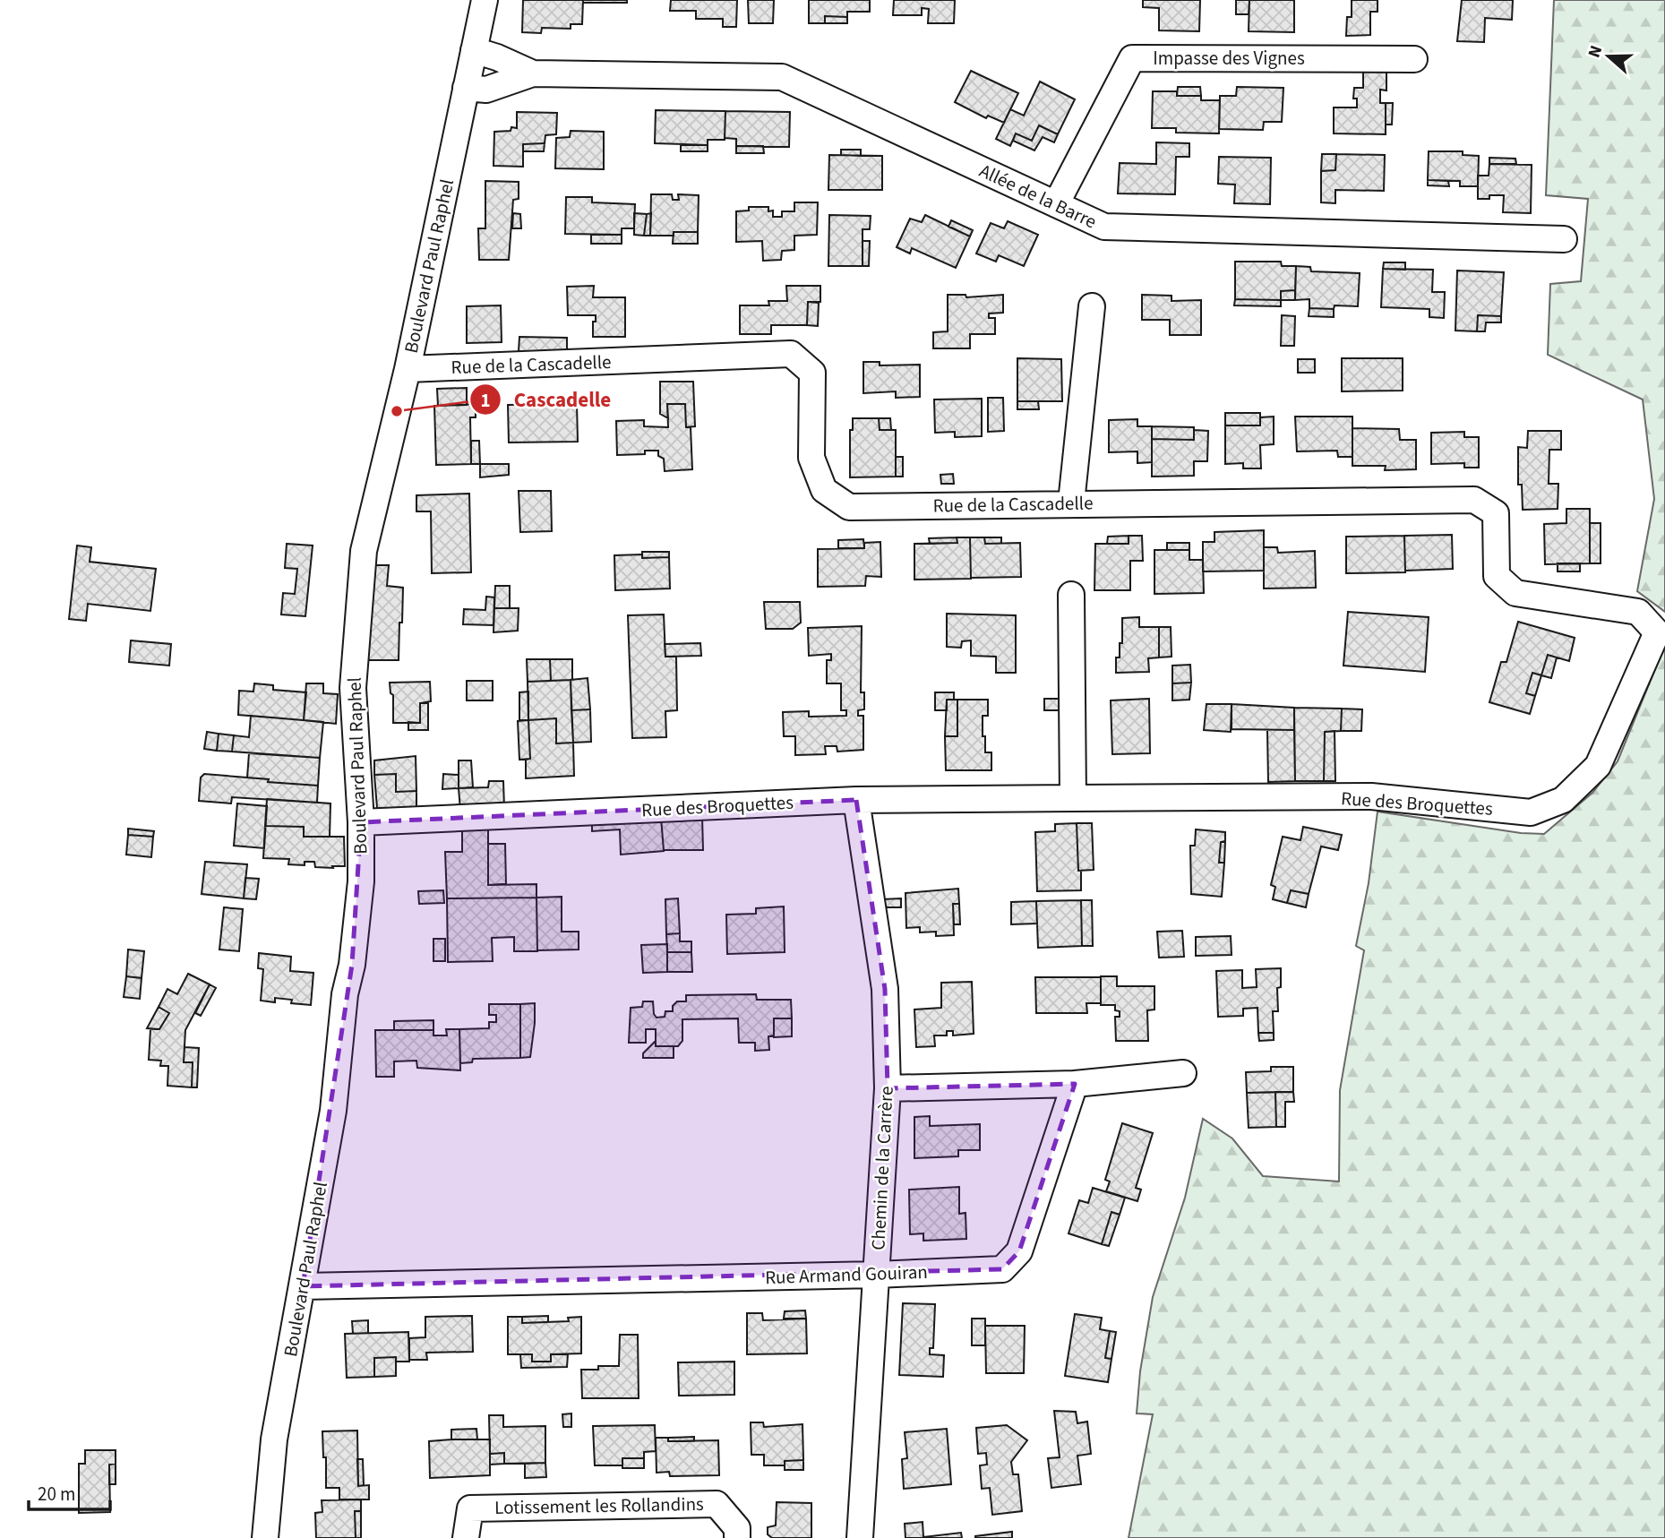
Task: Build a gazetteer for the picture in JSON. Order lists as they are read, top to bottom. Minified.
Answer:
{"streets":{"street":["Impasse des Vignes","Allée de la Barre","Boulevard Paul Raphel","Rue de la Cascadelle","Rue des Broquettes","Chemin de la Carrère","Rue Armand Gouiran","Lotissement les Rollandins"]},"crossings":[["Impasse des Vignes","Allée de la Barre"],["Allée de la Barre","Boulevard Paul Raphel"],["Boulevard Paul Raphel","Rue de la Cascadelle"],["Boulevard Paul Raphel","Rue des Broquettes"],["Boulevard Paul Raphel","Rue Armand Gouiran"],["Rue de la Cascadelle","Rue des Broquettes"],["Rue des Broquettes","Chemin de la Carrère"],["Chemin de la Carrère","Rue Armand Gouiran"]],"places":["Cascadelle"],"scale_bar":"20 m","north":"left"}
